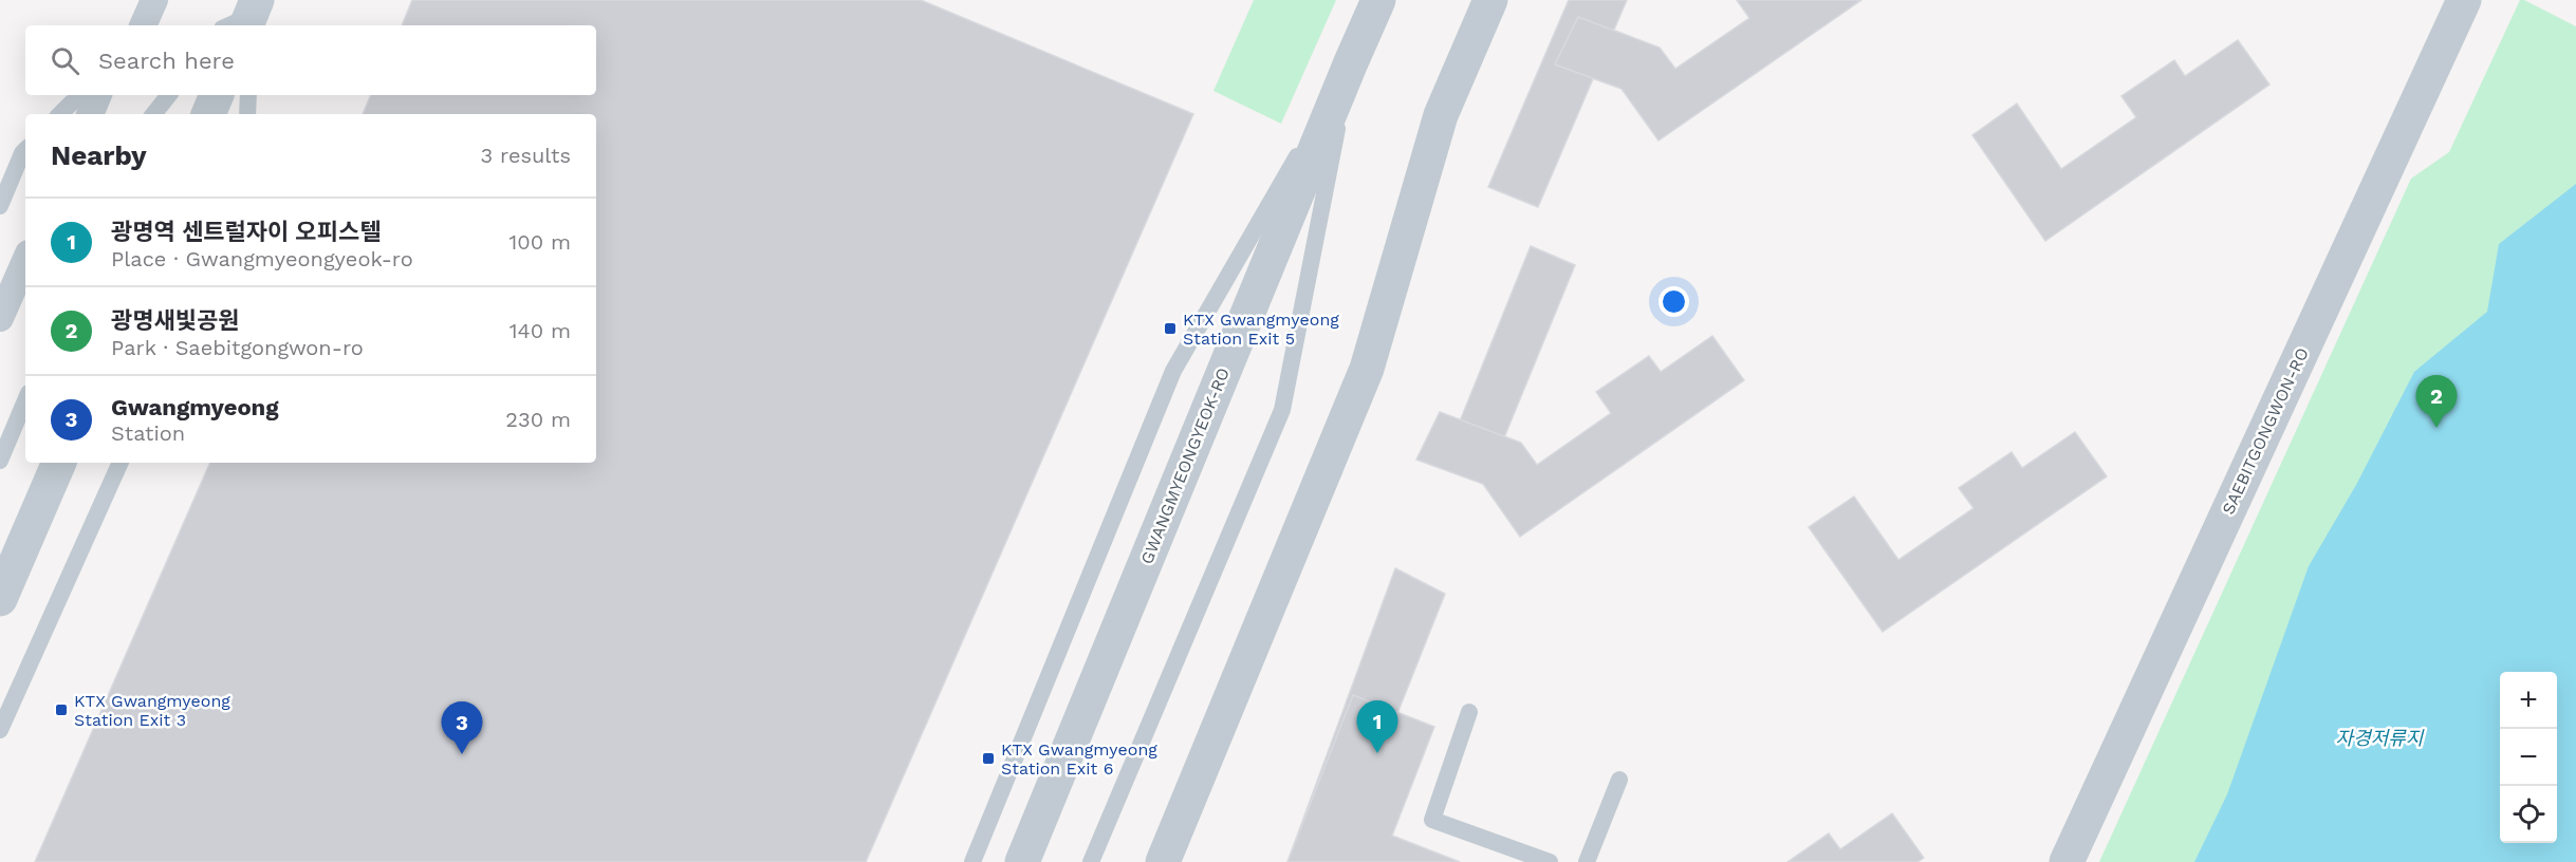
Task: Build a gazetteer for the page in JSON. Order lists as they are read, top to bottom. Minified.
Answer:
{"streets":{"street":["SAEBITGONGWON-RO","GWANGMYEONGYEOK-RO"]},"water":["자경저류지"],"places":{"transit":["KTX Gwangmyeong Station Exit 5","KTX Gwangmyeong Station Exit 3","KTX Gwangmyeong Station Exit 6"]},"page":{"search":"Search here","heading":["Nearby","3 results"],"list":[{"mark":"1","name":"광명역 센트럴자이 오피스텔","note":"Place · Gwangmyeongyeok-ro","value":"100 m"},{"mark":"2","name":"광명새빛공원","note":"Park · Saebitgongwon-ro","value":"140 m"},{"mark":"3","name":"Gwangmyeong","note":"Station","value":"230 m"}],"pins":["2","1","3"],"map_buttons":["+","−"]}}
